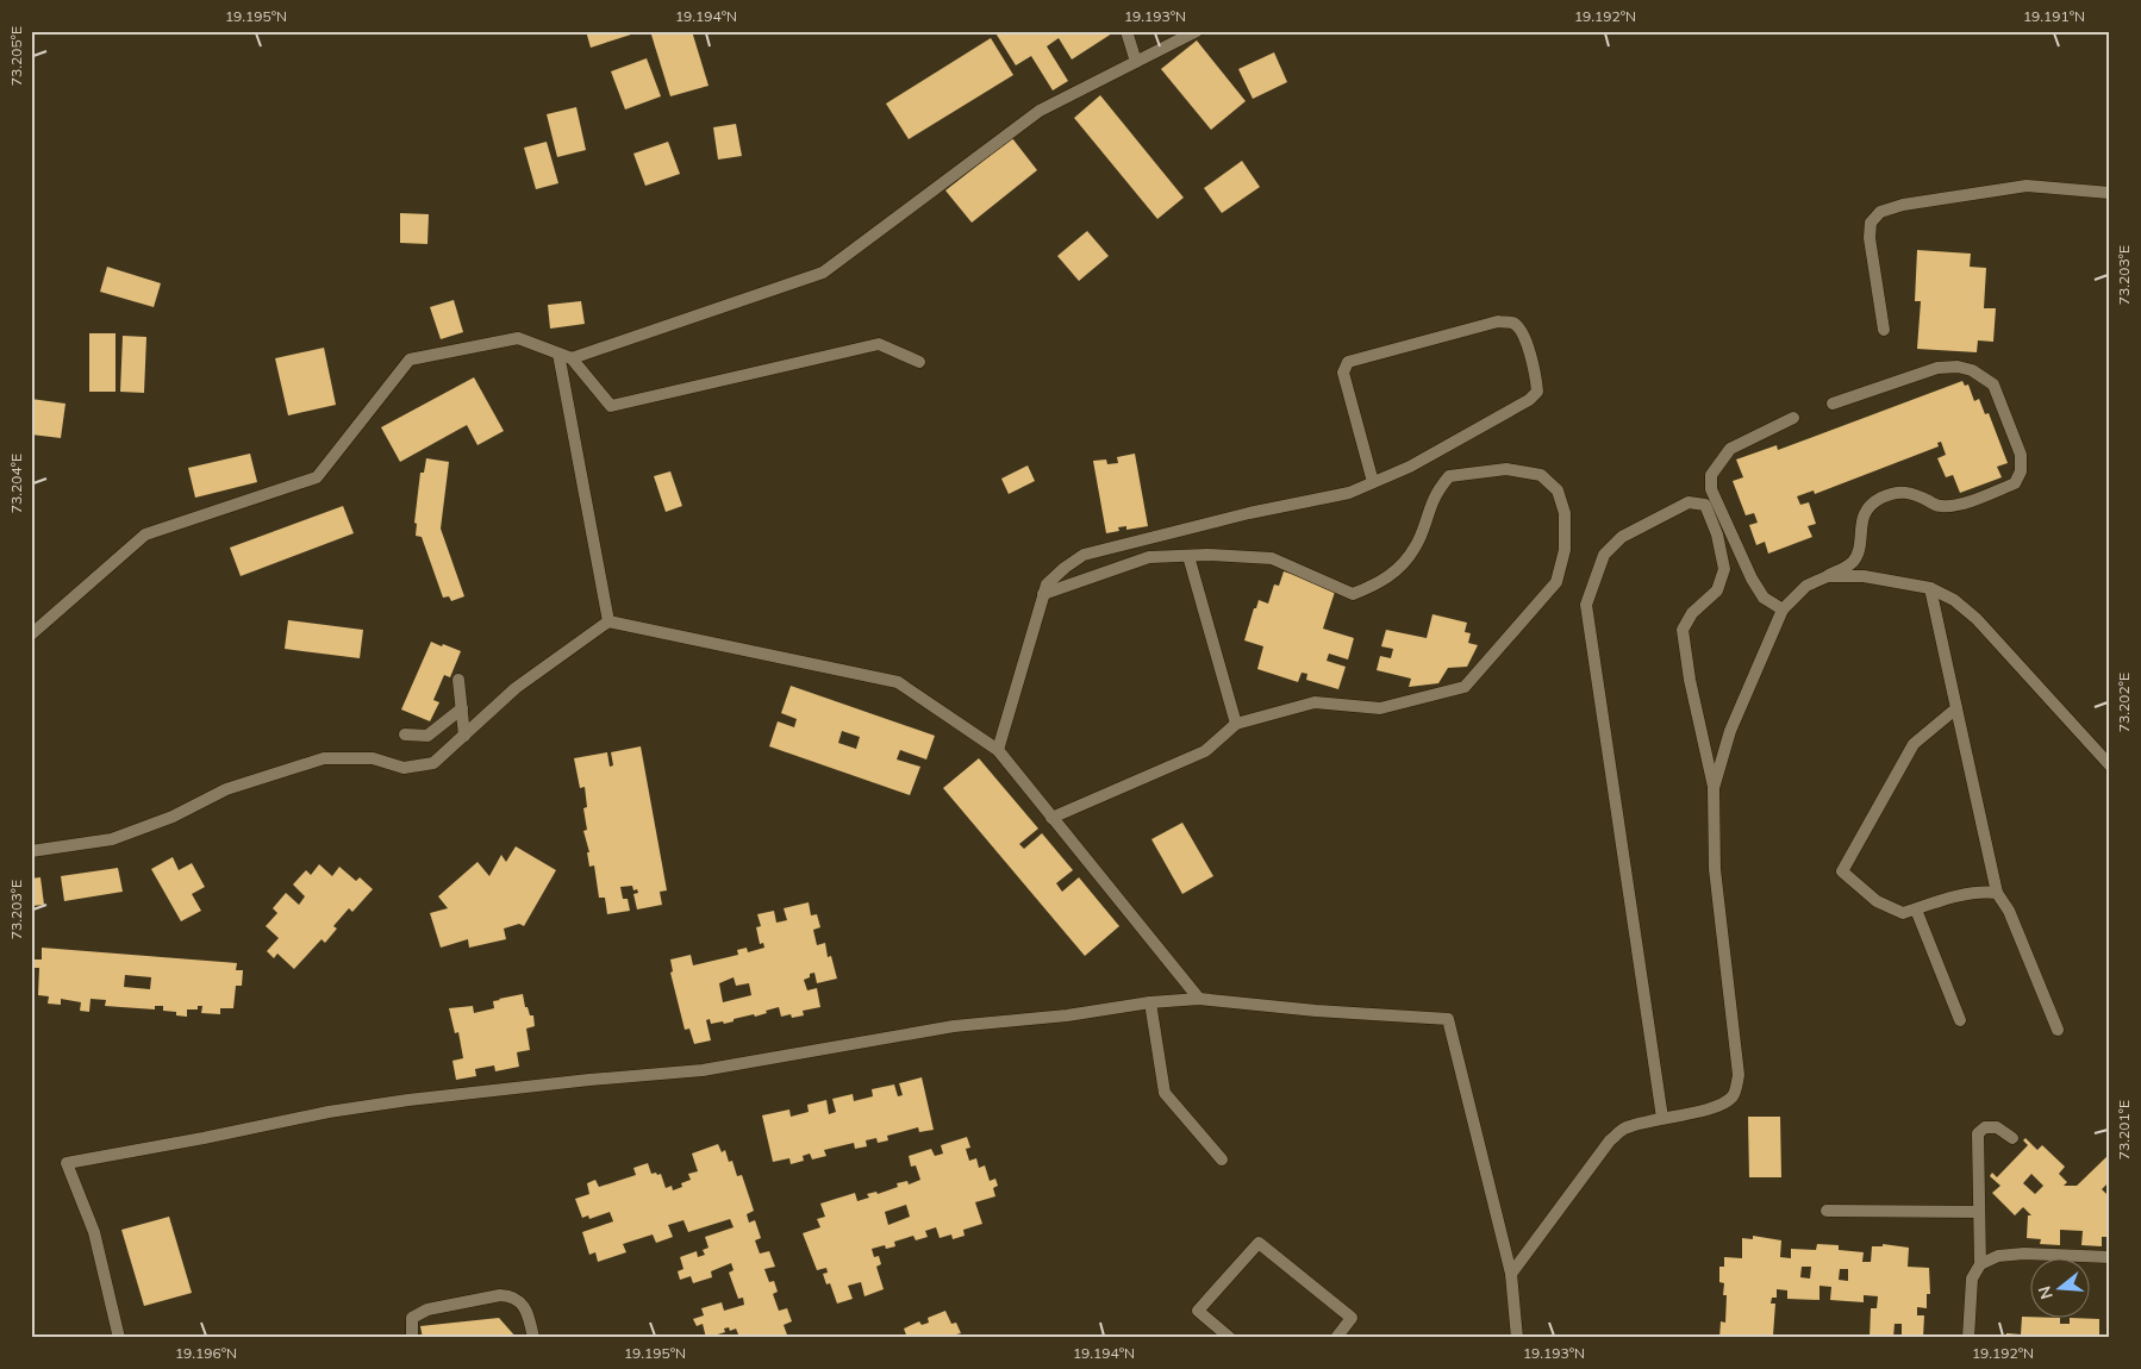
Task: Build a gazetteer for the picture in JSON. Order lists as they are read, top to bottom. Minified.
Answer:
{"north":"left","coordinates":["19.195°N","19.194°N","19.193°N","19.192°N","19.191°N","73.205°E","73.203°E","73.204°E","73.202°E","73.201°E","19.196°N"]}
